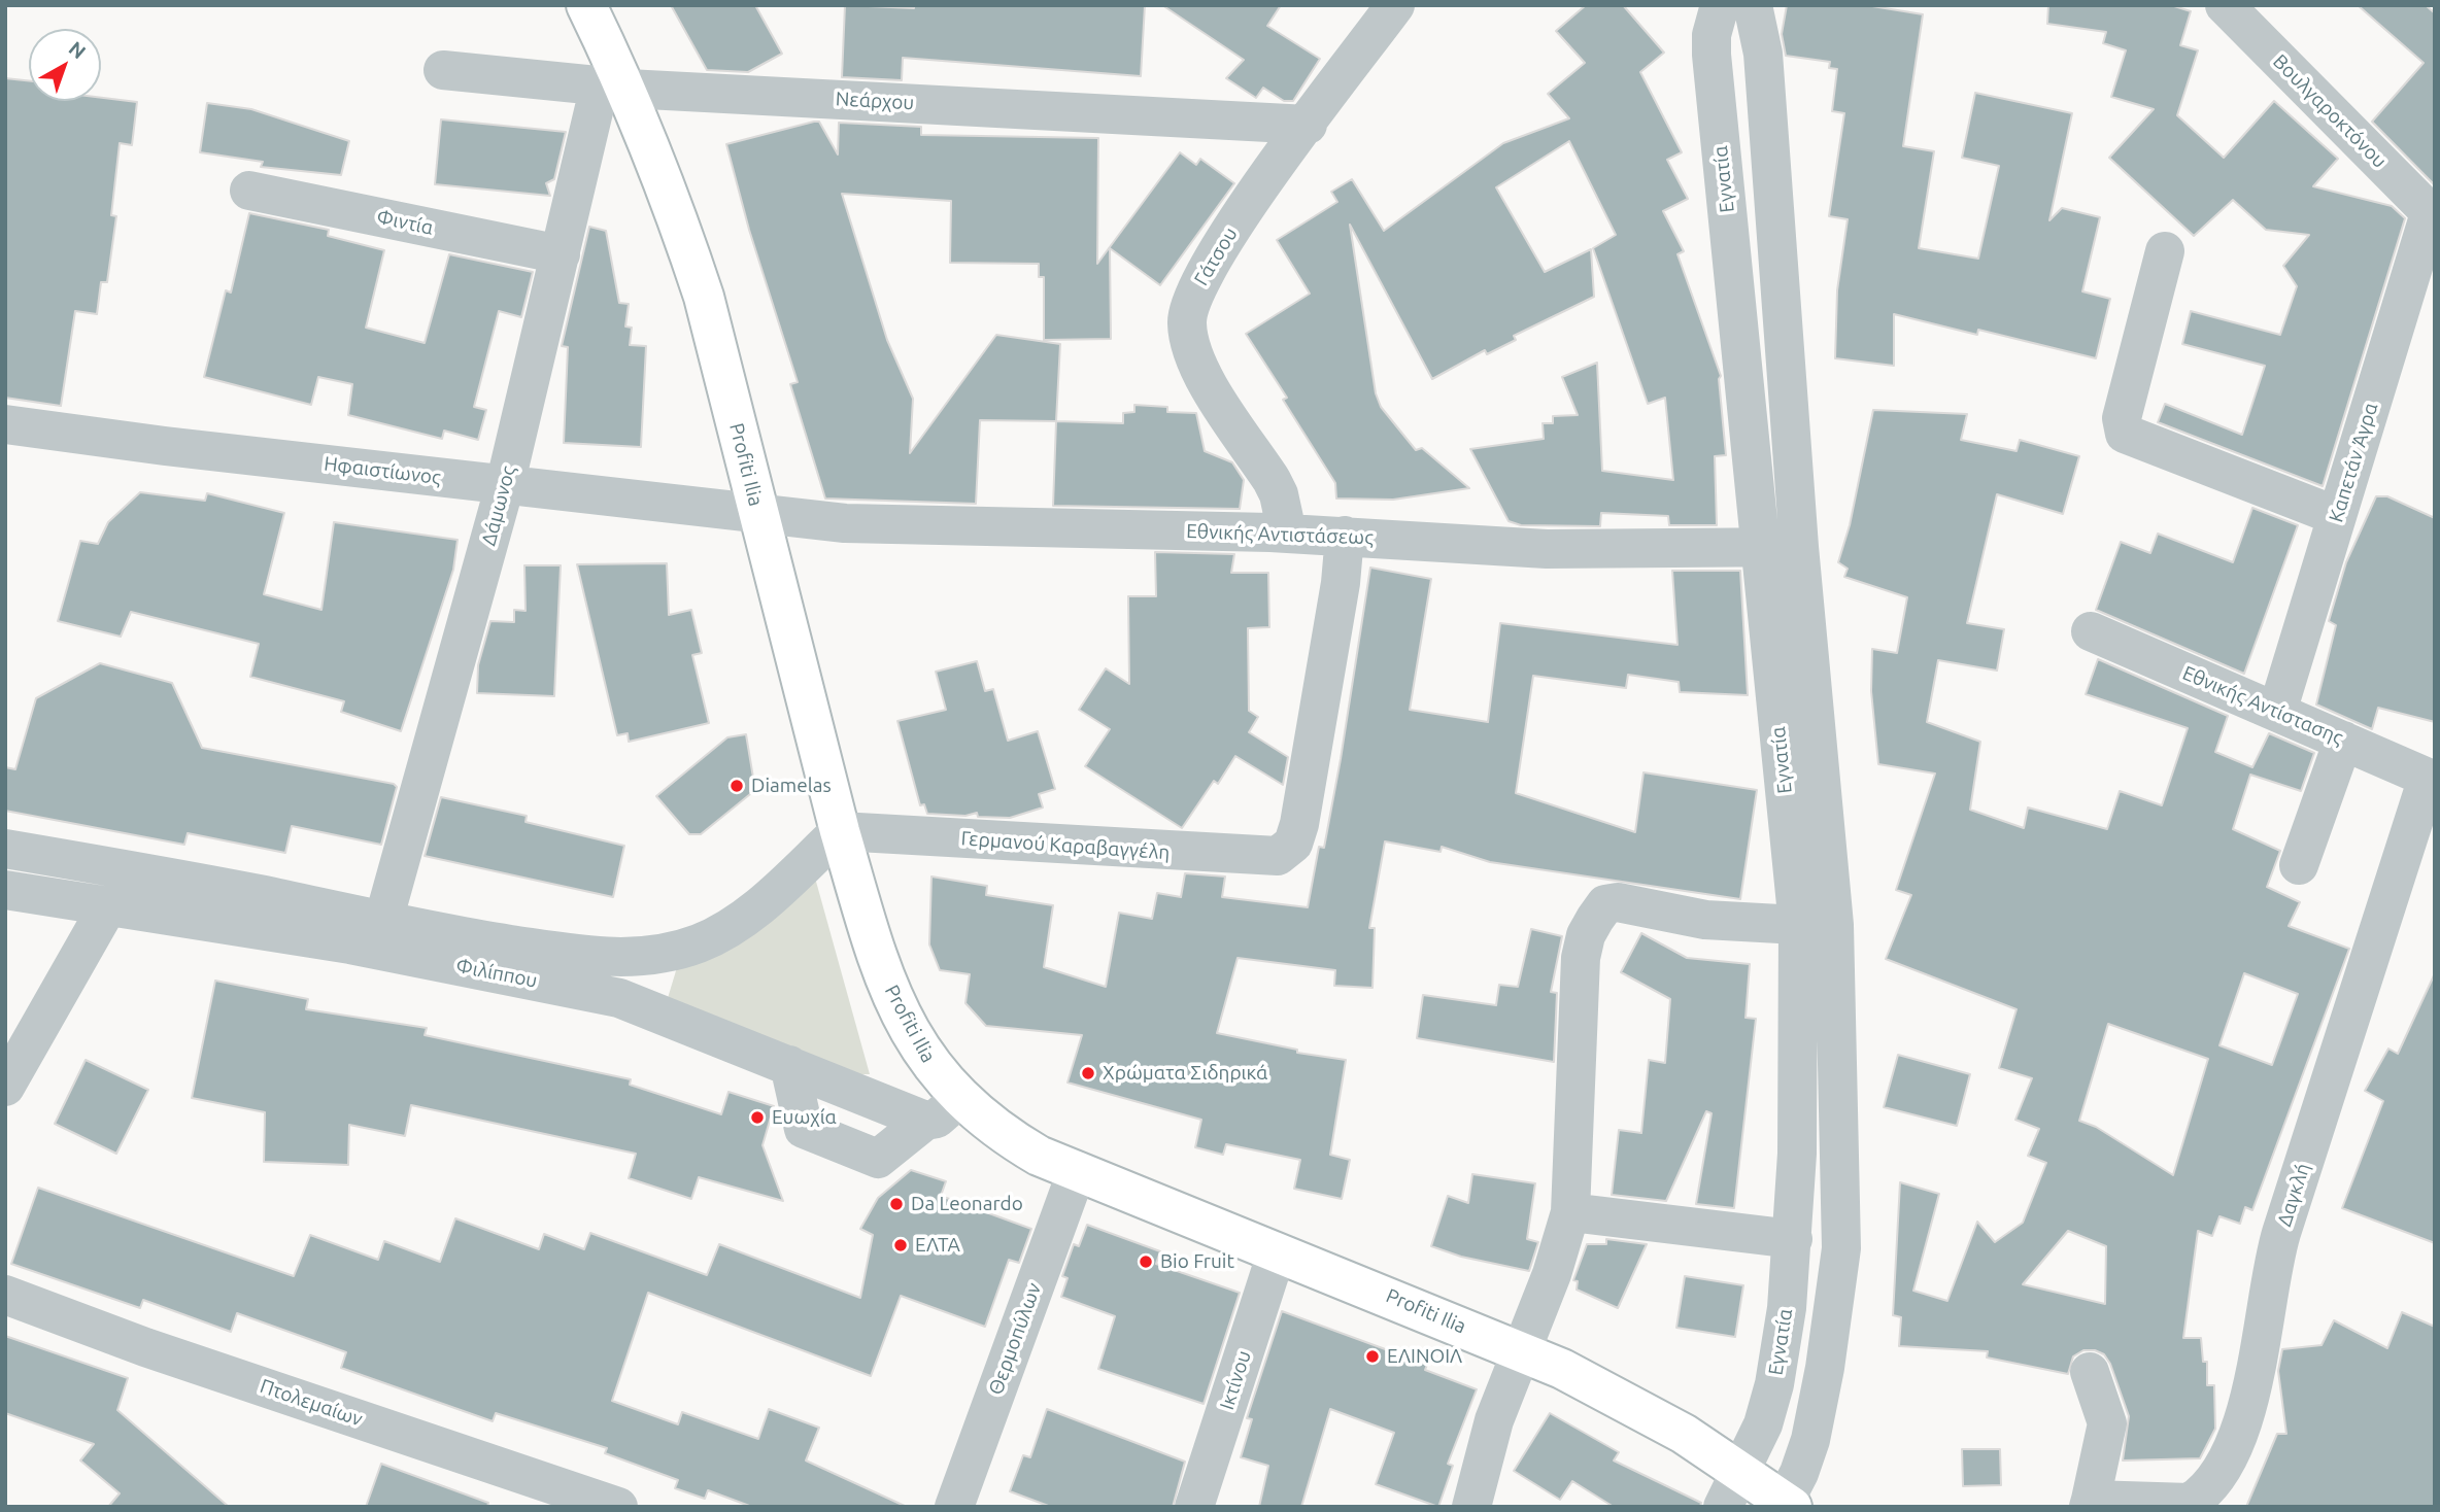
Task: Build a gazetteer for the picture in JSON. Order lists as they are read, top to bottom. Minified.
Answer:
{"streets":{"main road":["Profiti Ilia"],"street":["Νεάρχου","Βουλγαροκτόνου","Εγνατία","Φιντία","Γάτσου","Καπετάν Άγρα","Ηφαιστίωνος","Δάμωνος","Εθνικής Αντιστάσεως","Εθνικής Αντίστασης","Γερμανού Καραβαγγέλη","Φιλίππου","Δαγκλή","Θερμοπύλων","Ικτίνου","Πτολεμαίων"]},"crossings":[["Νεάρχου","Γάτσου"],["Νεάρχου","Profiti Ilia"],["Νεάρχου","Δάμωνος"],["Βουλγαροκτόνου","Καπετάν Άγρα"],["Εγνατία","Profiti Ilia"],["Εγνατία","Εθνικής Αντιστάσεως"],["Φιντία","Δάμωνος"],["Γάτσου","Εθνικής Αντιστάσεως"],["Καπετάν Άγρα","Εθνικής Αντίστασης"],["Profiti Ilia","Ηφαιστίωνος"],["Profiti Ilia","Δάμωνος"],["Profiti Ilia","Εθνικής Αντιστάσεως"],["Profiti Ilia","Γερμανού Καραβαγγέλη"],["Profiti Ilia","Φιλίππου"],["Profiti Ilia","Θερμοπύλων"],["Profiti Ilia","Ικτίνου"],["Ηφαιστίωνος","Δάμωνος"],["Ηφαιστίωνος","Εθνικής Αντιστάσεως"],["Δάμωνος","Φιλίππου"],["Εθνικής Αντιστάσεως","Γερμανού Καραβαγγέλη"],["Εθνικής Αντίστασης","Δαγκλή"],["Γερμανού Καραβαγγέλη","Φιλίππου"]],"places":["Diamelas","Χρώματα Σιδηρικά","Ευωχία","Da Leonardo","ΕΛΤΑ","Bio Fruit","ΕΛΙΝΟΙΛ"],"north":"top right"}
